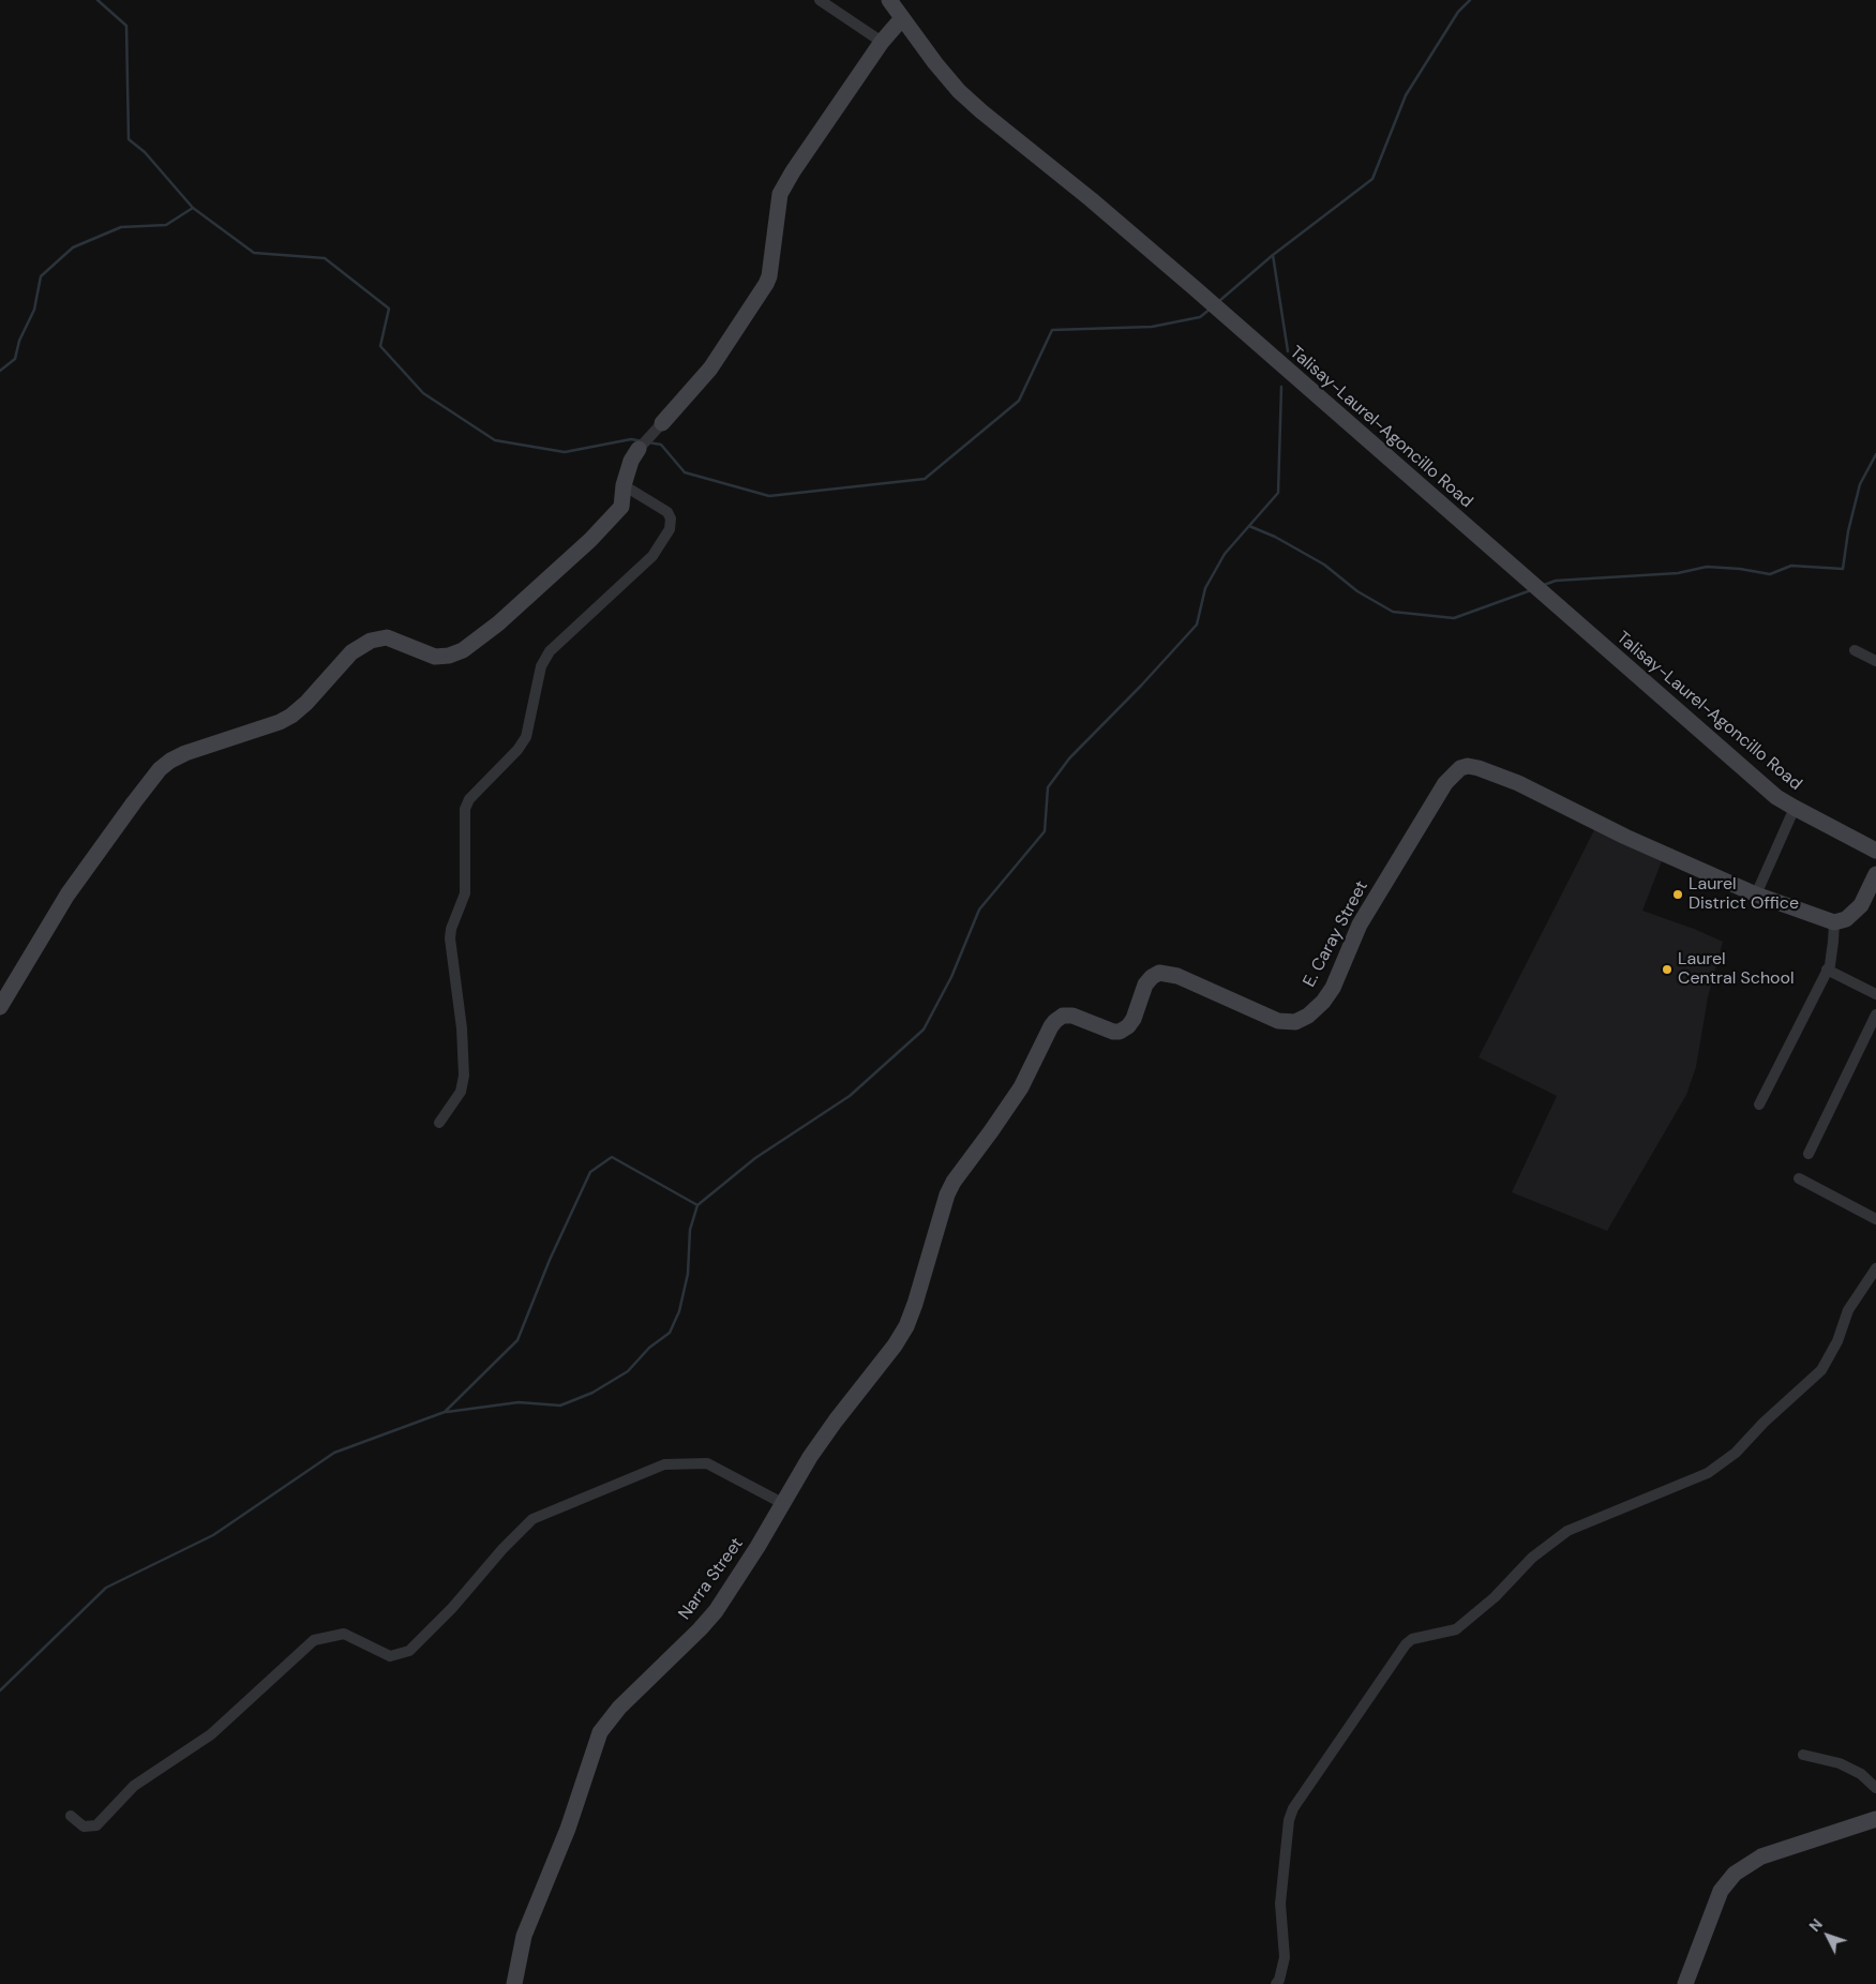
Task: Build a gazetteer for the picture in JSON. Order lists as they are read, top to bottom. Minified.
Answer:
{"streets":{"street":["Talisay-Laurel-Agoncillo Road","E. Caray Street","Narra Street"]},"crossings":[["E. Caray Street","Narra Street"]],"places":["Laurel District Office","Laurel Central School"],"north":"top left"}
